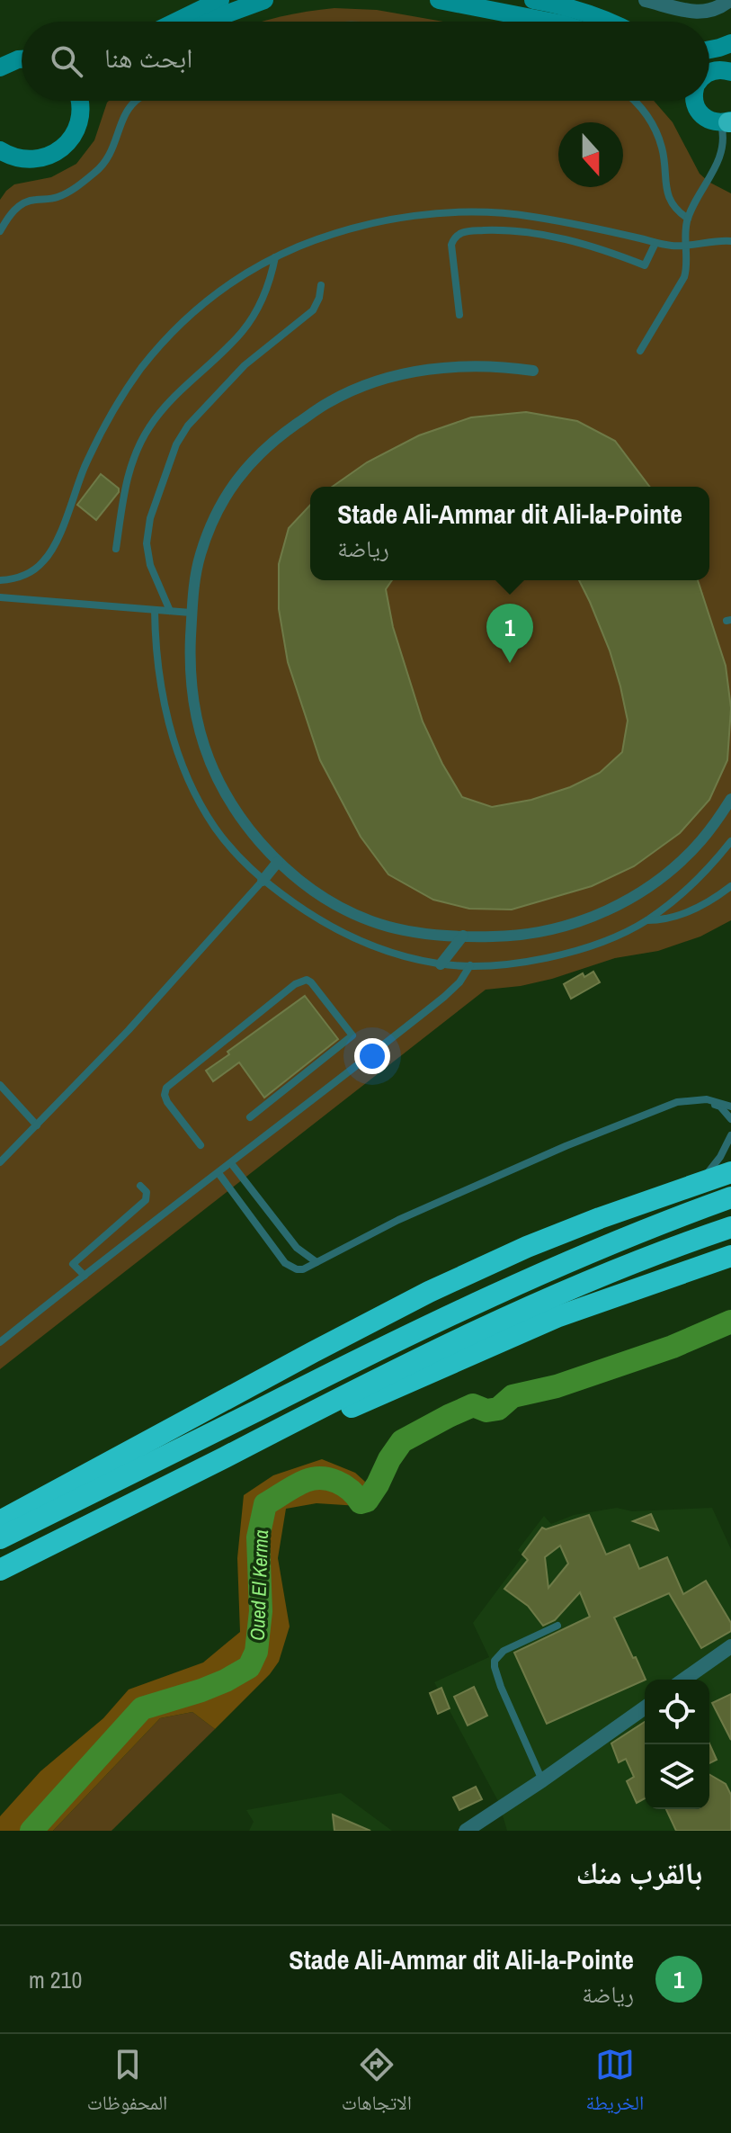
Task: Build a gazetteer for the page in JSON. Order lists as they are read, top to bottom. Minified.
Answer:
{"water":["Oued El Kerma"],"north":"bottom","page":{"search":"ابحث هنا","popup":["Stade Ali-Ammar dit Ali-la-Pointe","رياضة"],"pins":"1","heading":"بالقرب منك","list":[{"mark":"1","name":"Stade Ali-Ammar dit Ali-la-Pointe","note":"رياضة","value":"210 m"}],"nav":["الخريطة","الاتجاهات","المحفوظات"]}}
